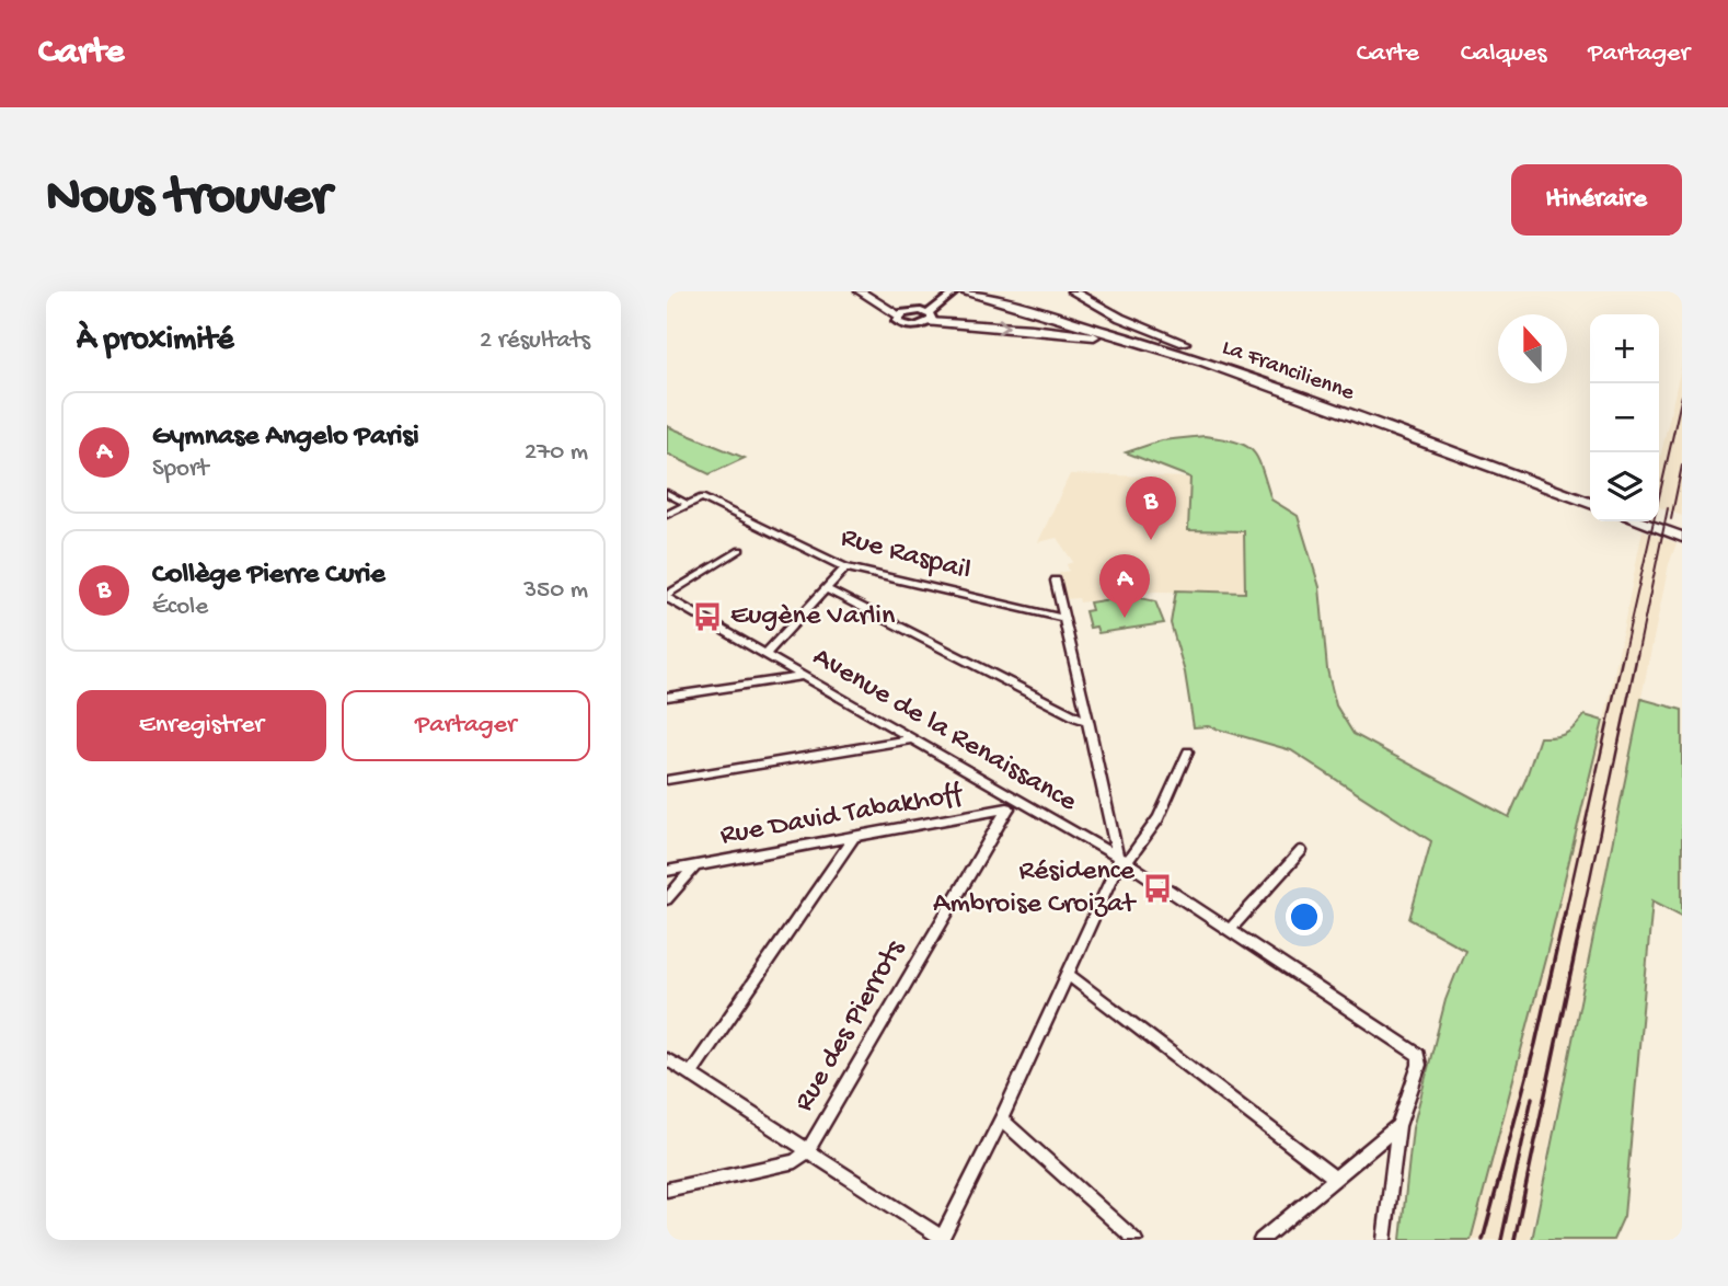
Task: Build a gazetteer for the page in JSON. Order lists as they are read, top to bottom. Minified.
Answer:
{"streets":{"highway":["La Francilienne"],"street":["Rue Raspail","Avenue de la Renaissance","Rue David Tabakhoff","Rue des Pierrots"]},"crossings":[["Avenue de la Renaissance","Rue David Tabakhoff"],["Rue David Tabakhoff","Rue des Pierrots"]],"places":{"bus stop":["Eugène Varlin","Résidence Ambroise Croizat"]},"north":"top","page":{"header":"Carte","nav":["Carte","Calques","Partager"],"buttons":["Itinéraire",["Enregistrer","Partager"]],"title":"Nous trouver","heading":["À proximité","2 résultats"],"map_buttons":["+","−"],"list":[{"mark":"A","name":"Gymnase Angelo Parisi","note":"Sport","value":"270 m"},{"mark":"B","name":"Collège Pierre Curie","note":"École","value":"350 m"}],"pins":["B","A"]}}
